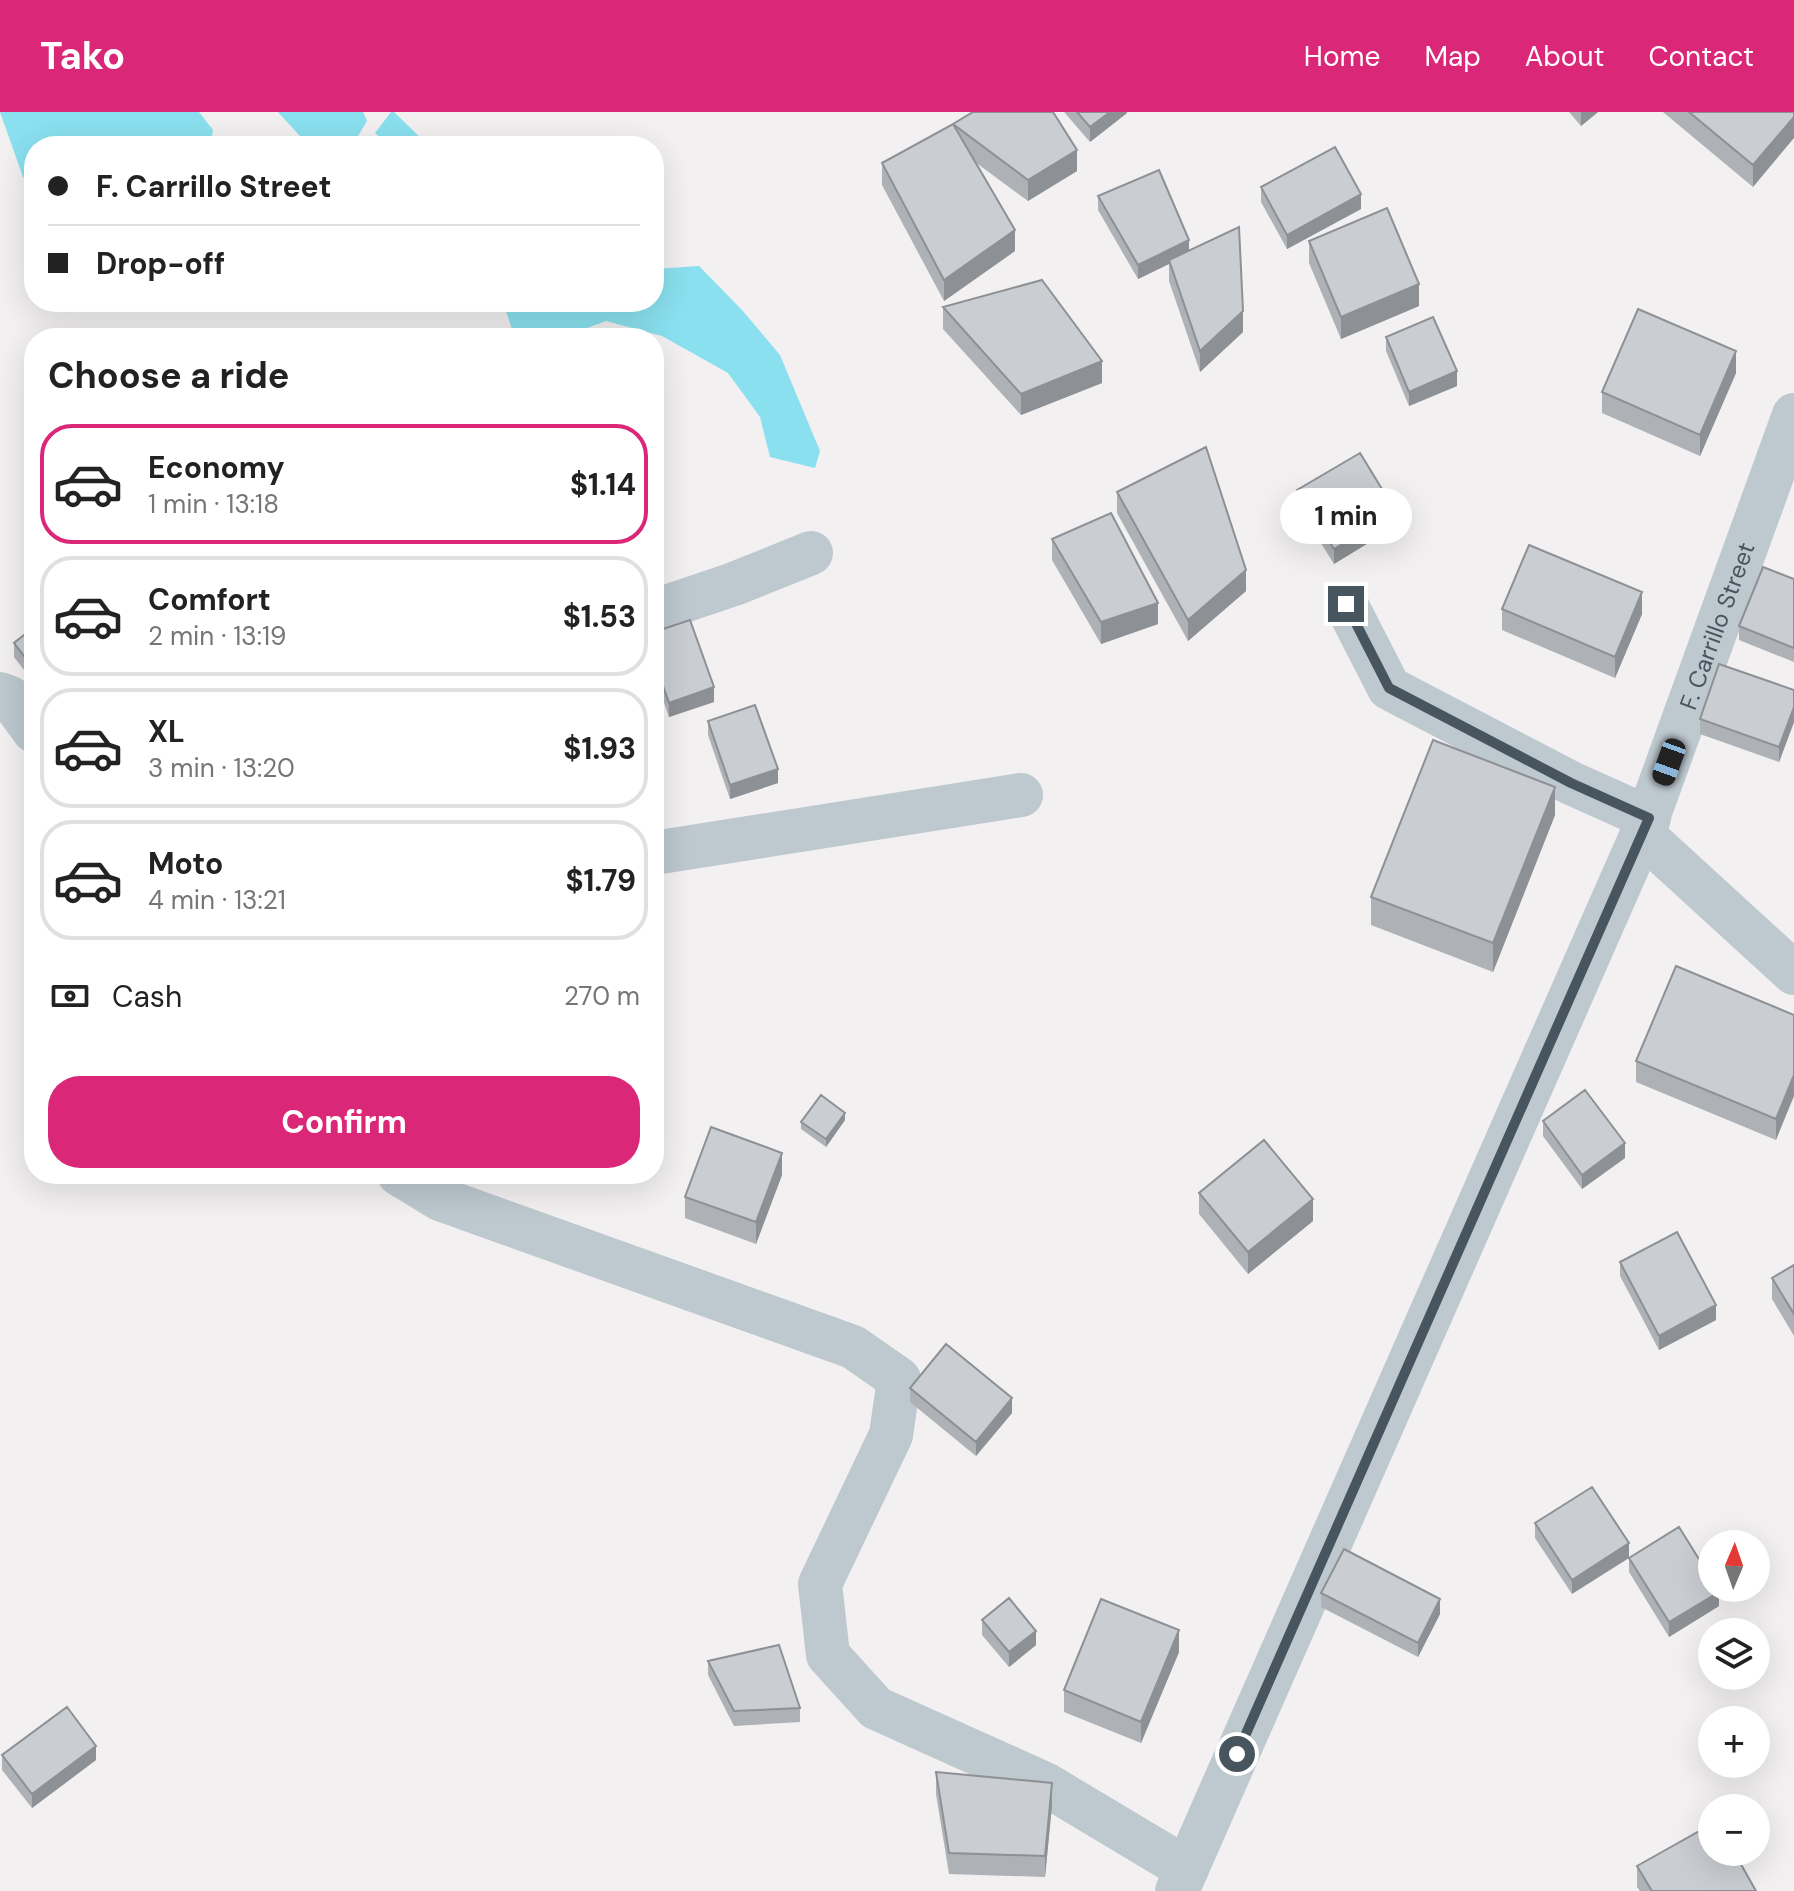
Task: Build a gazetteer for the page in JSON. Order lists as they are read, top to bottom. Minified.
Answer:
{"streets":{"street":["F. Carrillo Street"]},"north":"top","page":{"header":"Tako","nav":["Home","Map","About","Contact"],"banner":["F. Carrillo Street","Drop-off"],"heading":"Choose a ride","list":[{"name":"Economy","note":"1 min · 13:18","value":"$1.14"},{"name":"Comfort","note":"2 min · 13:19","value":"$1.53"},{"name":"XL","note":"3 min · 13:20","value":"$1.93"},{"name":"Moto","note":"4 min · 13:21","value":"$1.79"}],"bubble":"1 min","pay":["Cash","270 m"],"buttons":"Confirm","map_buttons":["+","−"]}}
